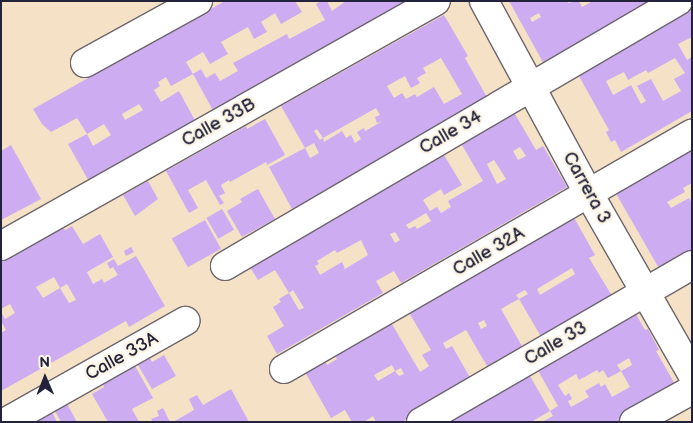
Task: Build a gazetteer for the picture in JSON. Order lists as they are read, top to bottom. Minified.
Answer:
{"streets":{"street":["Calle 33B","Calle 34","Carrera 3","Calle 32A","Calle 33","Calle 33A"]},"crossings":[["Calle 34","Carrera 3"],["Carrera 3","Calle 32A"],["Carrera 3","Calle 33"]],"north":"top"}
